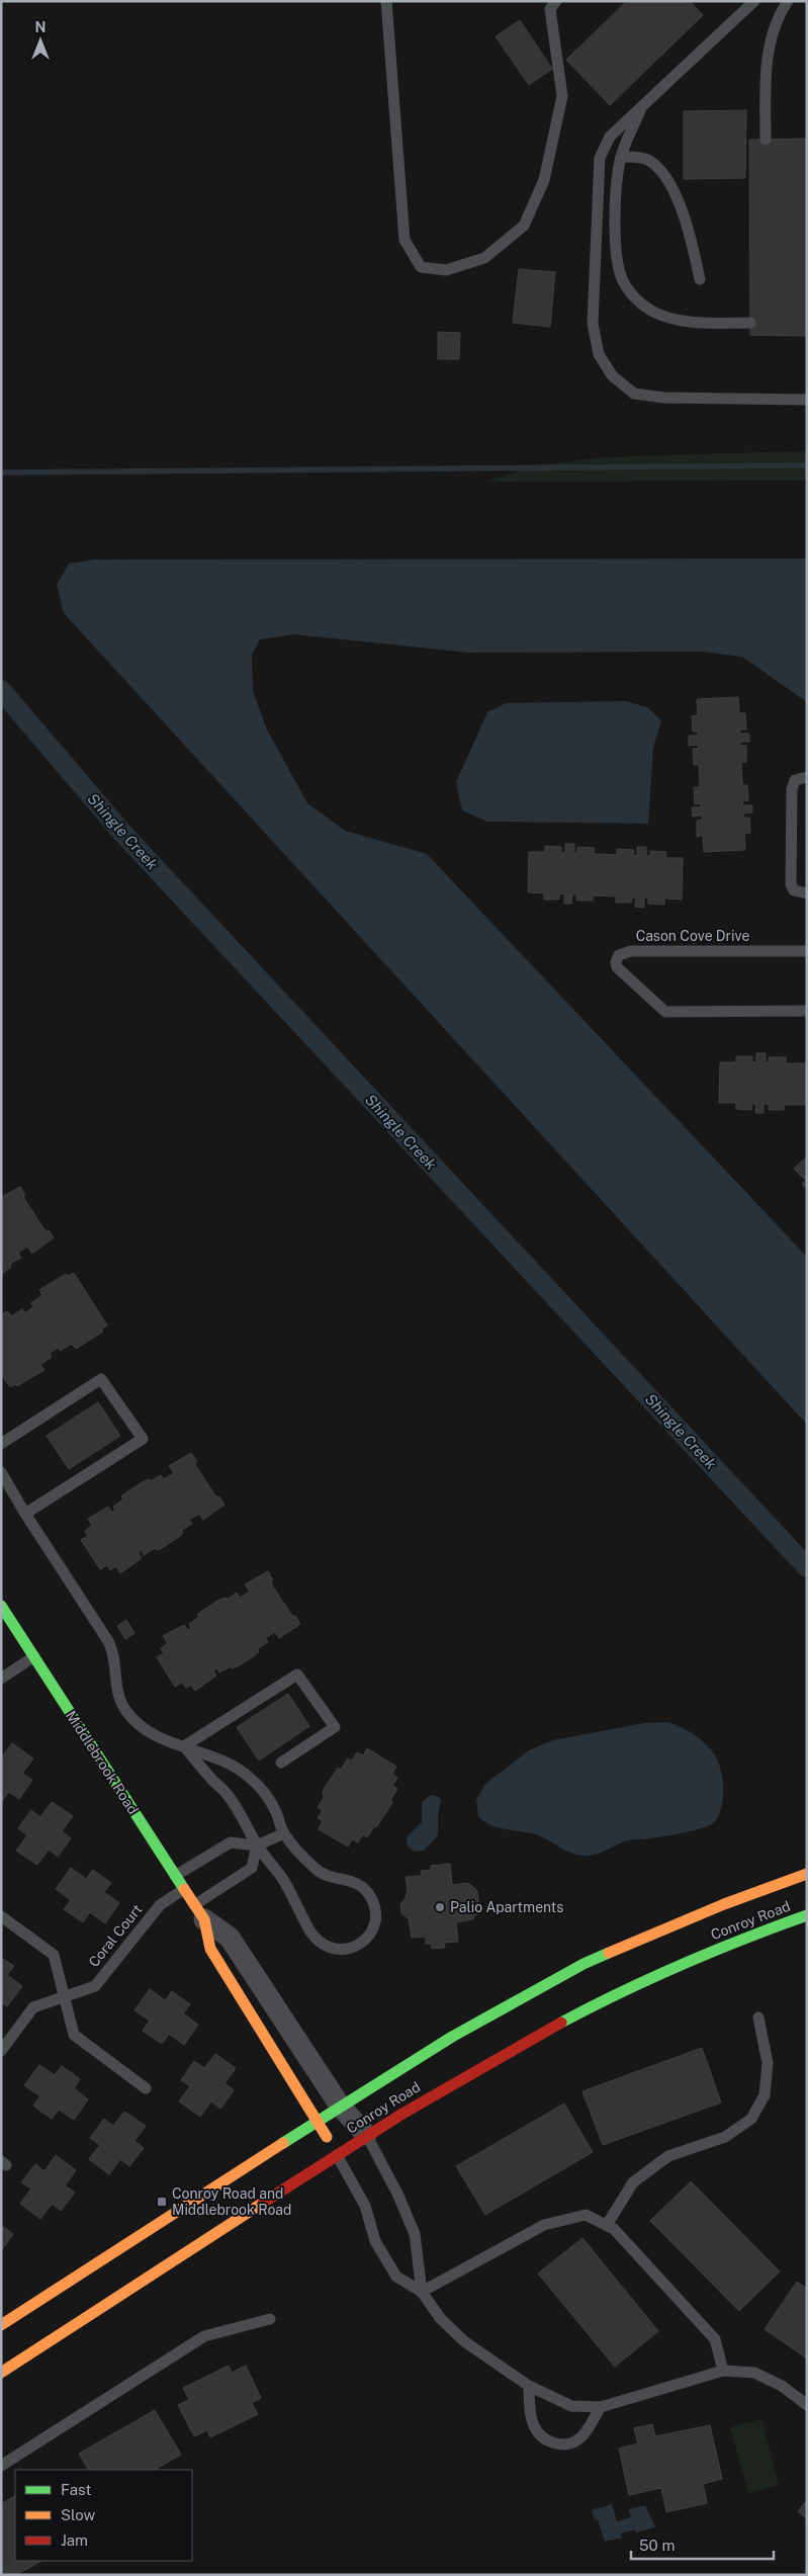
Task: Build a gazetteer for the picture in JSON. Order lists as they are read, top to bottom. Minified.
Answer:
{"streets":{"main road":["Middlebrook Road","Conroy Road"],"lane":["Cason Cove Drive","Coral Court"]},"crossings":[["Middlebrook Road","Conroy Road"],["Middlebrook Road","Coral Court"]],"water":["Shingle Creek"],"places":{"other":["Palio Apartments"],"transit":["Conroy Road and Middlebrook Road"]},"legend":["Fast","Slow","Jam"],"scale_bar":"50 m","north":"top"}
